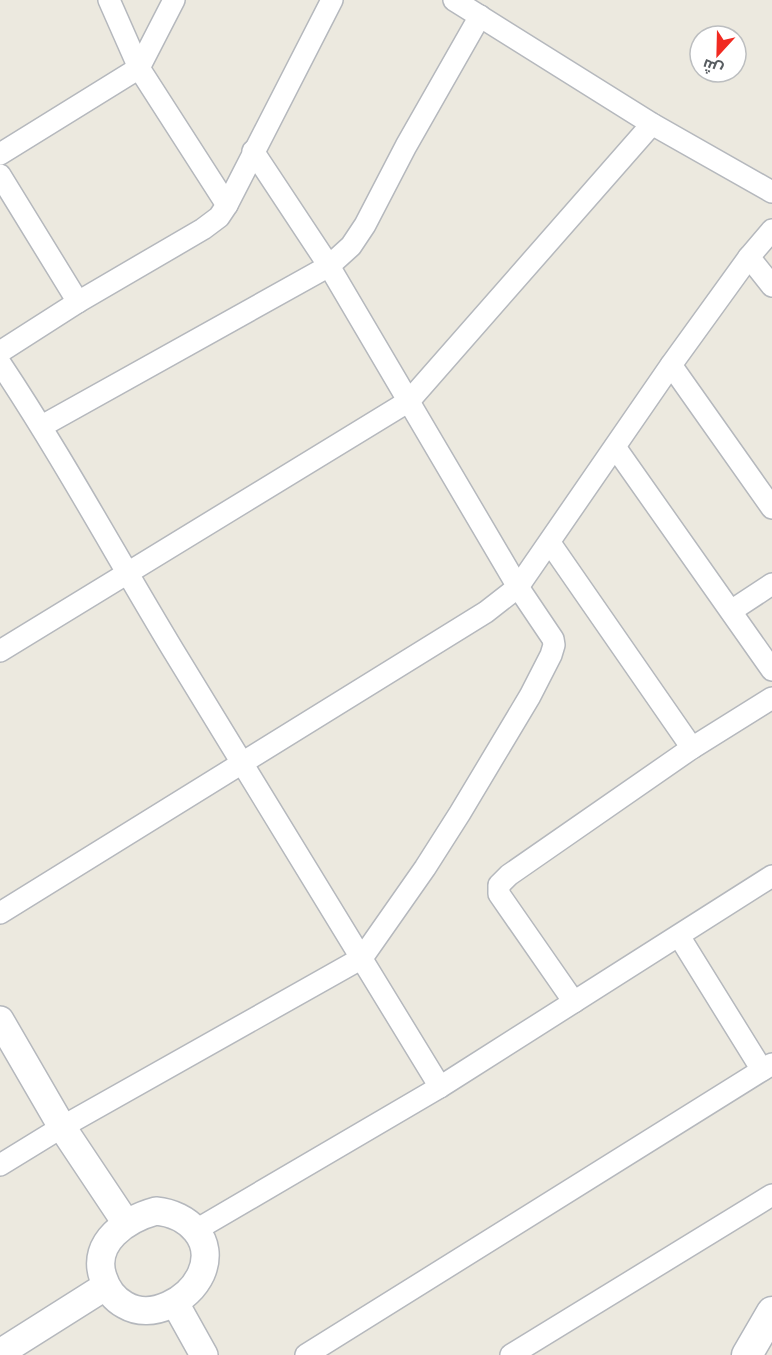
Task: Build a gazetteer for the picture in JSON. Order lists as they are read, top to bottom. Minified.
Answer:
{"north":"bottom"}
